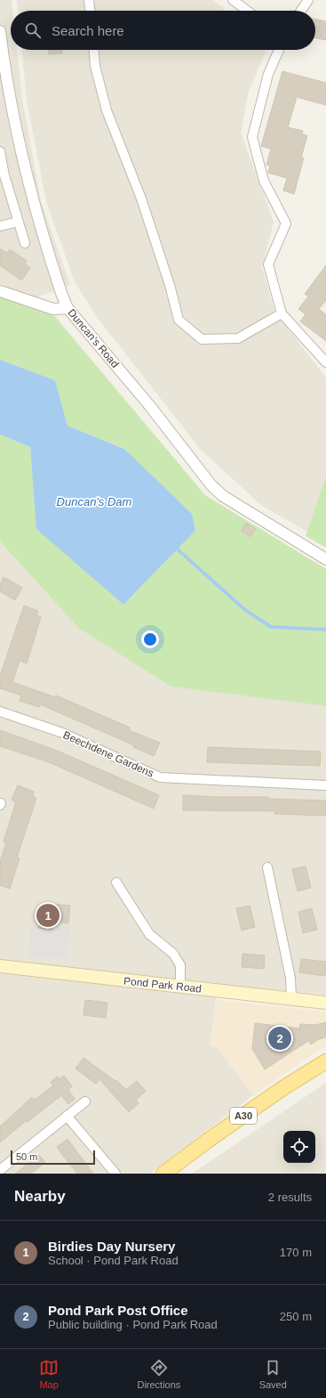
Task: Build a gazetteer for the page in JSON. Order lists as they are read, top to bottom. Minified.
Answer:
{"streets":{"main road":["Pond Park Road","A30"],"street":["Duncan's Road","Beechdene Gardens"]},"water":["Duncan's Dam"],"scale_bar":"50 m","page":{"search":"Search here","pins":["1","2"],"scale":"50 m","heading":["Nearby","2 results"],"list":[{"mark":"1","name":"Birdies Day Nursery","note":"School · Pond Park Road","value":"170 m"},{"mark":"2","name":"Pond Park Post Office","note":"Public building · Pond Park Road","value":"250 m"}],"nav":["Map","Directions","Saved"]}}
